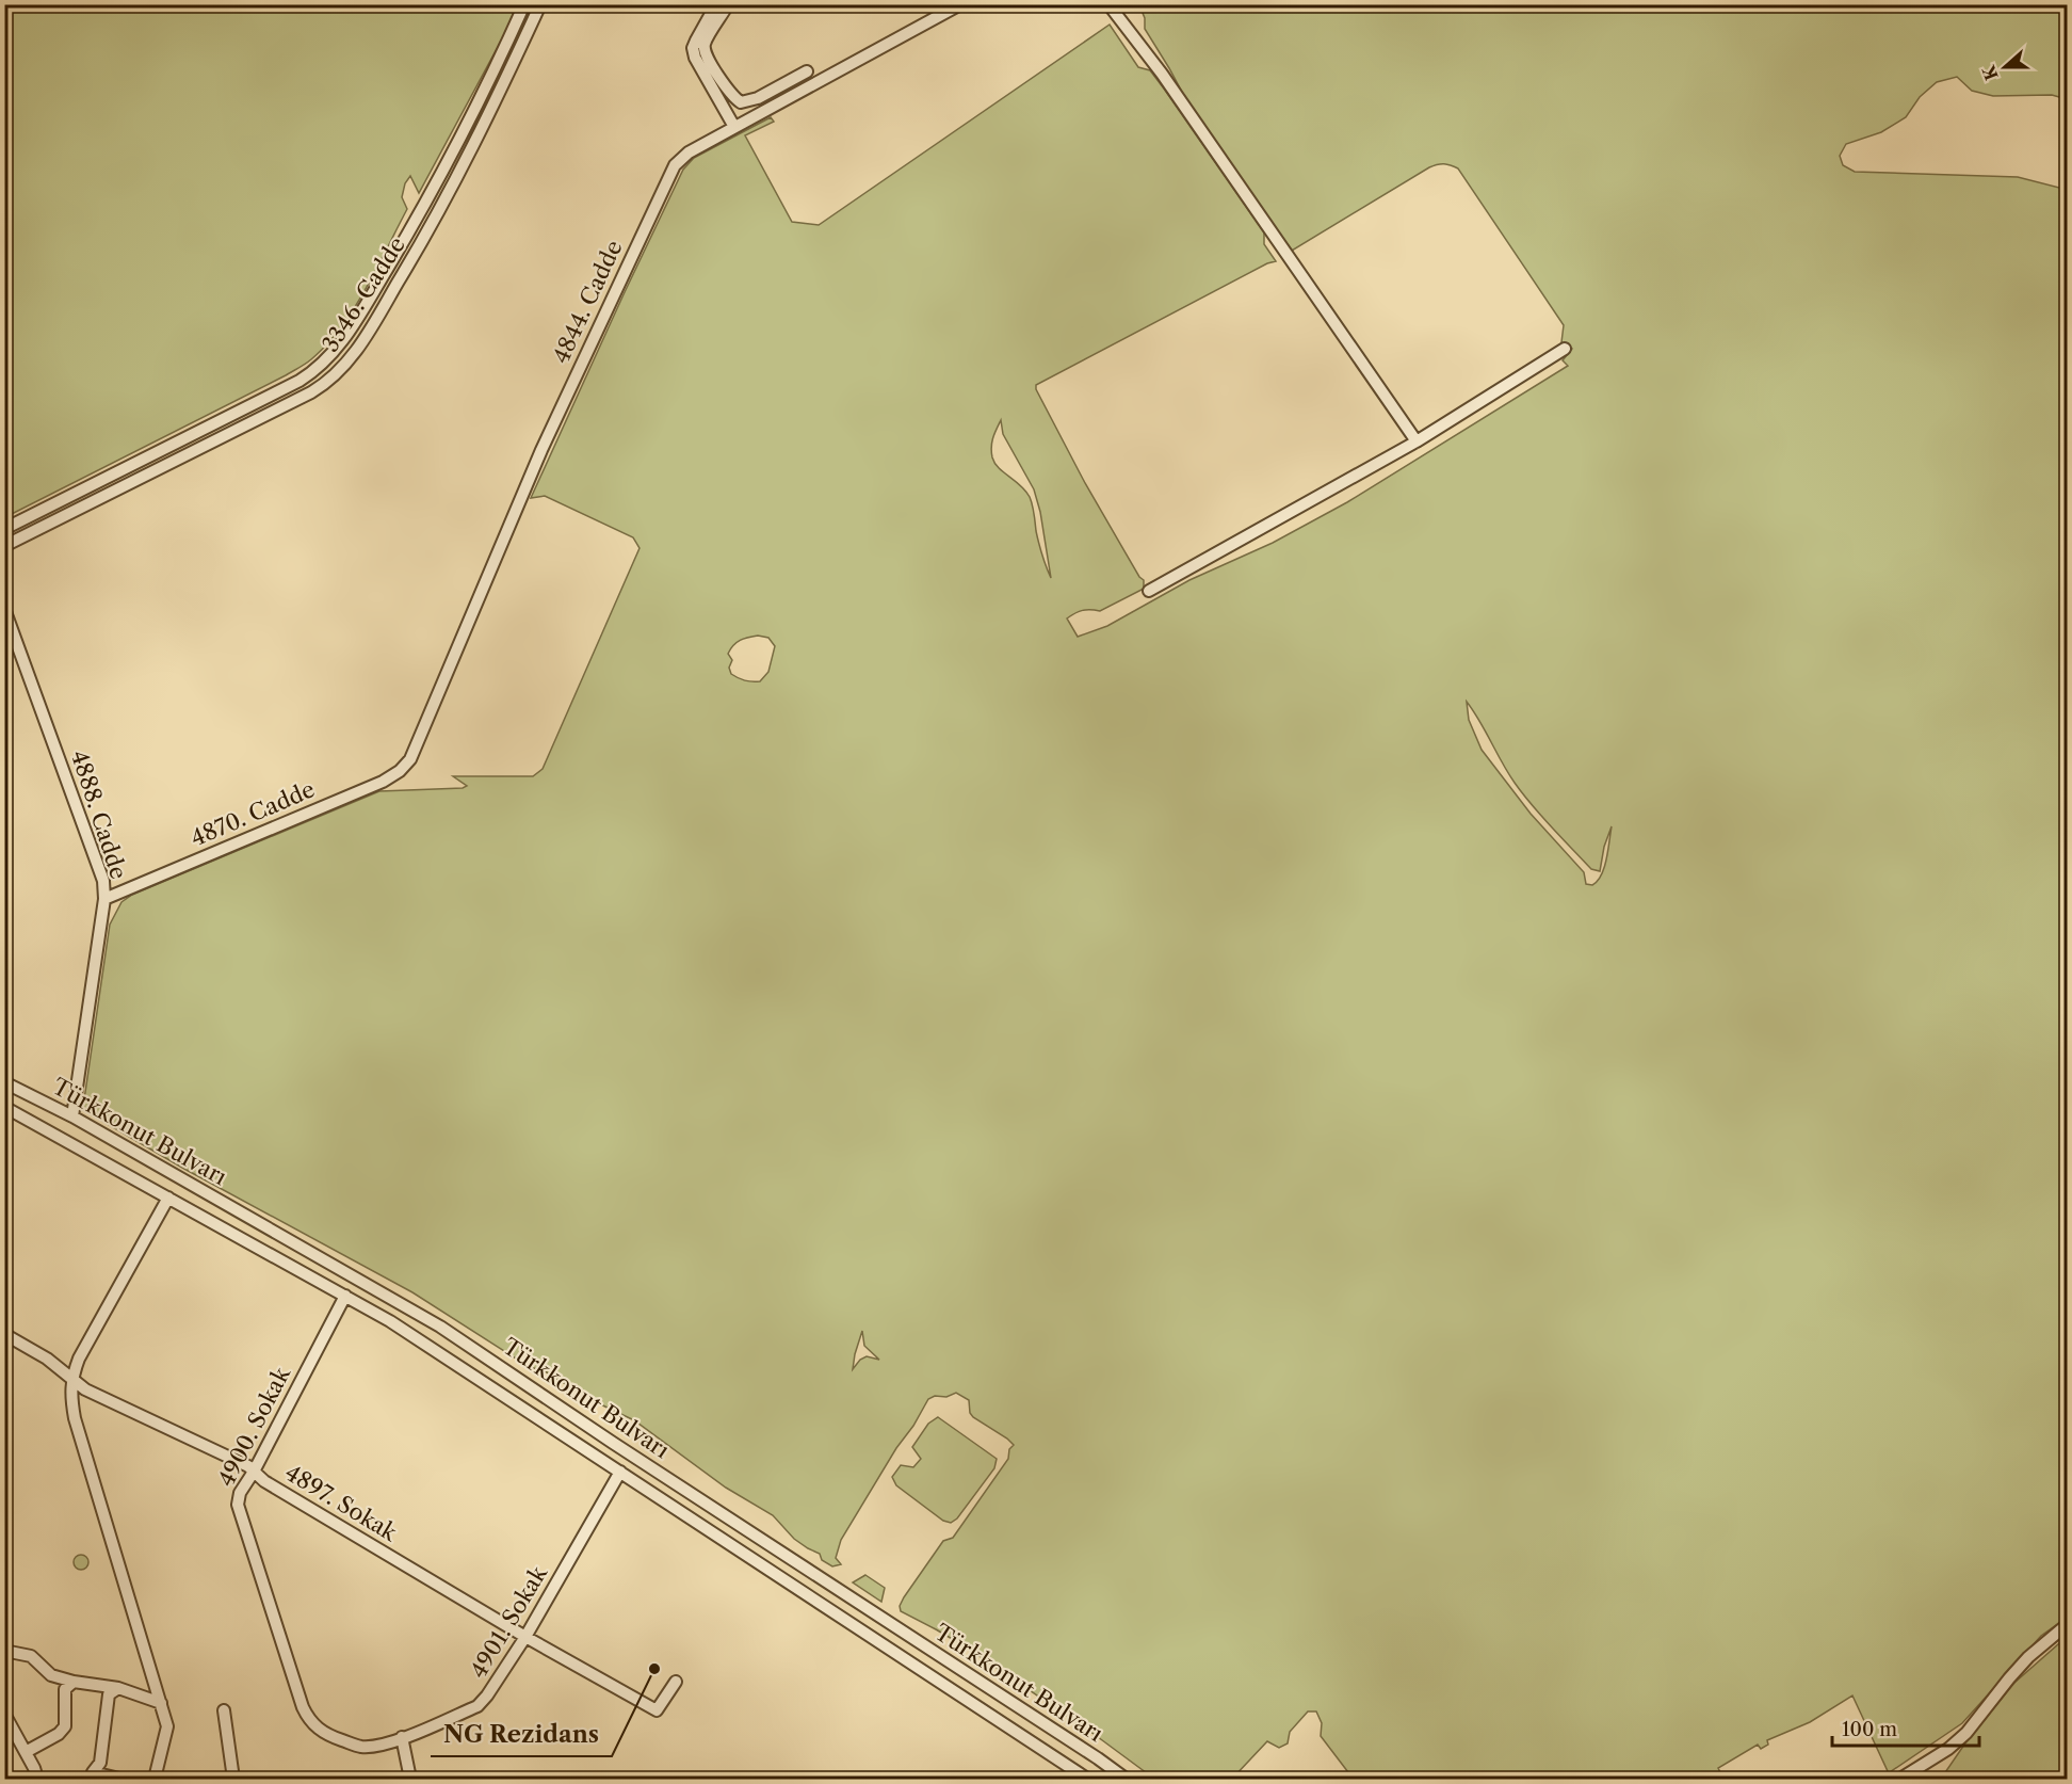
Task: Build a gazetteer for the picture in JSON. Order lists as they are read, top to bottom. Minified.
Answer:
{"streets":{"street":["3346. Cadde","4844. Cadde","4870. Cadde","4888. Cadde","Türkkonut Bulvarı","4900. Sokak","4897. Sokak","4901. Sokak"]},"crossings":[["4844. Cadde","4870. Cadde"],["4870. Cadde","4888. Cadde"],["4888. Cadde","Türkkonut Bulvarı"],["Türkkonut Bulvarı","4900. Sokak"],["Türkkonut Bulvarı","4901. Sokak"],["4900. Sokak","4897. Sokak"],["4900. Sokak","4901. Sokak"],["4897. Sokak","4901. Sokak"]],"places":["NG Rezidans"],"scale_bar":"100 m","north":"left"}
